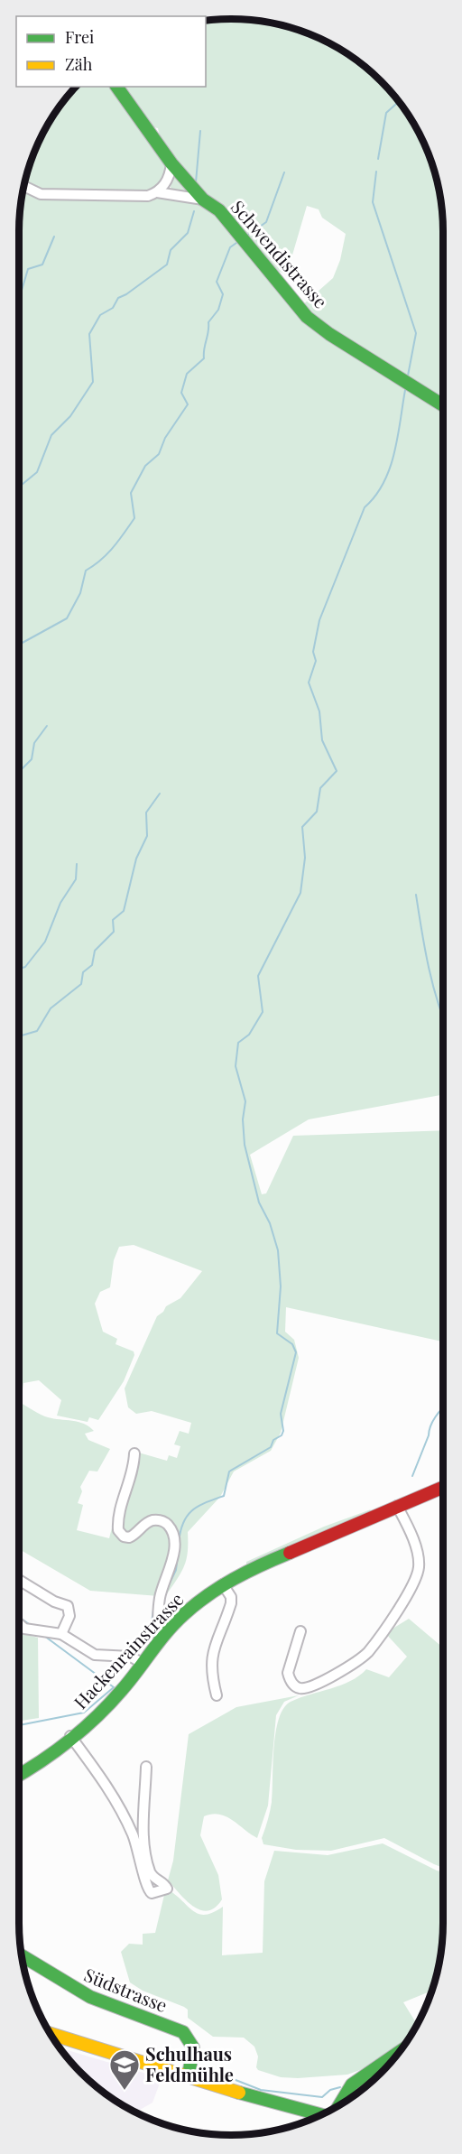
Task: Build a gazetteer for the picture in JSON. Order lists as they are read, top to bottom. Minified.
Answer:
{"streets":{"street":["Schwendistrasse","Hackenrainstrasse","Südstrasse"]},"places":{"school or university":["Schulhaus Feldmühle"]},"legend":["Frei","Zäh"]}
